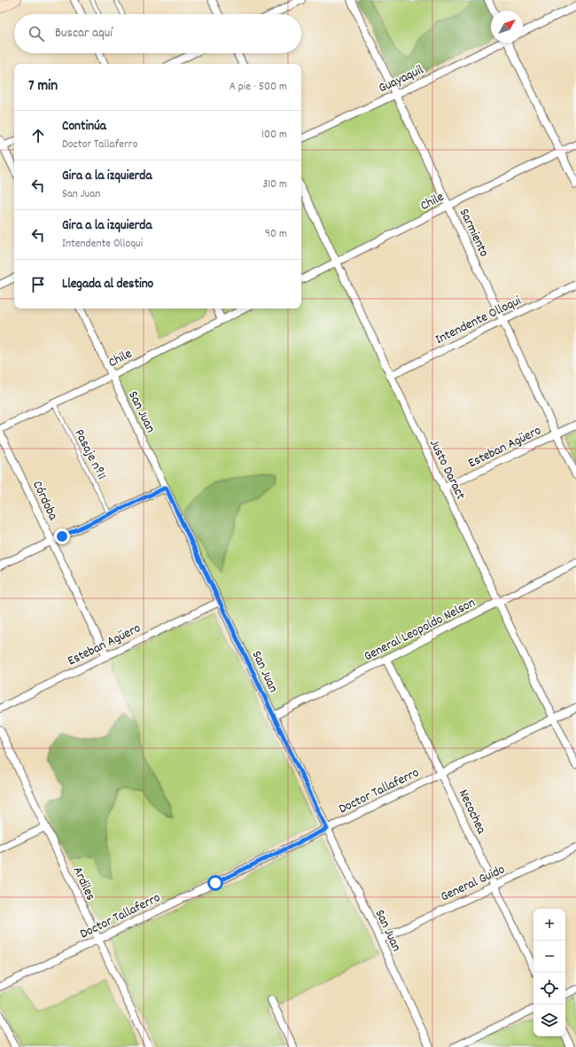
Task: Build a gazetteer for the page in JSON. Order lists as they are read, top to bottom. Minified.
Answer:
{"streets":{"street":["Guayaquil","Chile","Sarmiento","Intendente Olloqui","San Juan","Esteban Agüero","Justo Daract","Córdoba","General Leopoldo Nelson","Doctor Tallaferro","Necochea","General Guido","Ardiles"],"lane":["Pasaje nº11"]},"crossings":[["Guayaquil","Sarmiento"],["Chile","Sarmiento"],["Chile","San Juan"],["Chile","Pasaje nº11"],["Chile","Justo Daract"],["Sarmiento","Intendente Olloqui"],["Sarmiento","Esteban Agüero"],["Intendente Olloqui","Justo Daract"],["San Juan","Esteban Agüero"],["San Juan","General Leopoldo Nelson"],["San Juan","Doctor Tallaferro"],["San Juan","General Guido"],["Esteban Agüero","Justo Daract"],["Esteban Agüero","Córdoba"],["Justo Daract","General Leopoldo Nelson"],["Justo Daract","Doctor Tallaferro"],["General Leopoldo Nelson","Necochea"],["Doctor Tallaferro","Necochea"],["Doctor Tallaferro","Ardiles"],["Necochea","General Guido"]],"north":"top right","page":{"search":"Buscar aquí","heading":["7 min","A pie · 500 m"],"list":[["Continúa","Doctor Tallaferro","100 m"],["Gira a la izquierda","San Juan","310 m"],["Gira a la izquierda","Intendente Olloqui","90 m"],"Llegada al destino"],"map_buttons":["+","−"]}}
